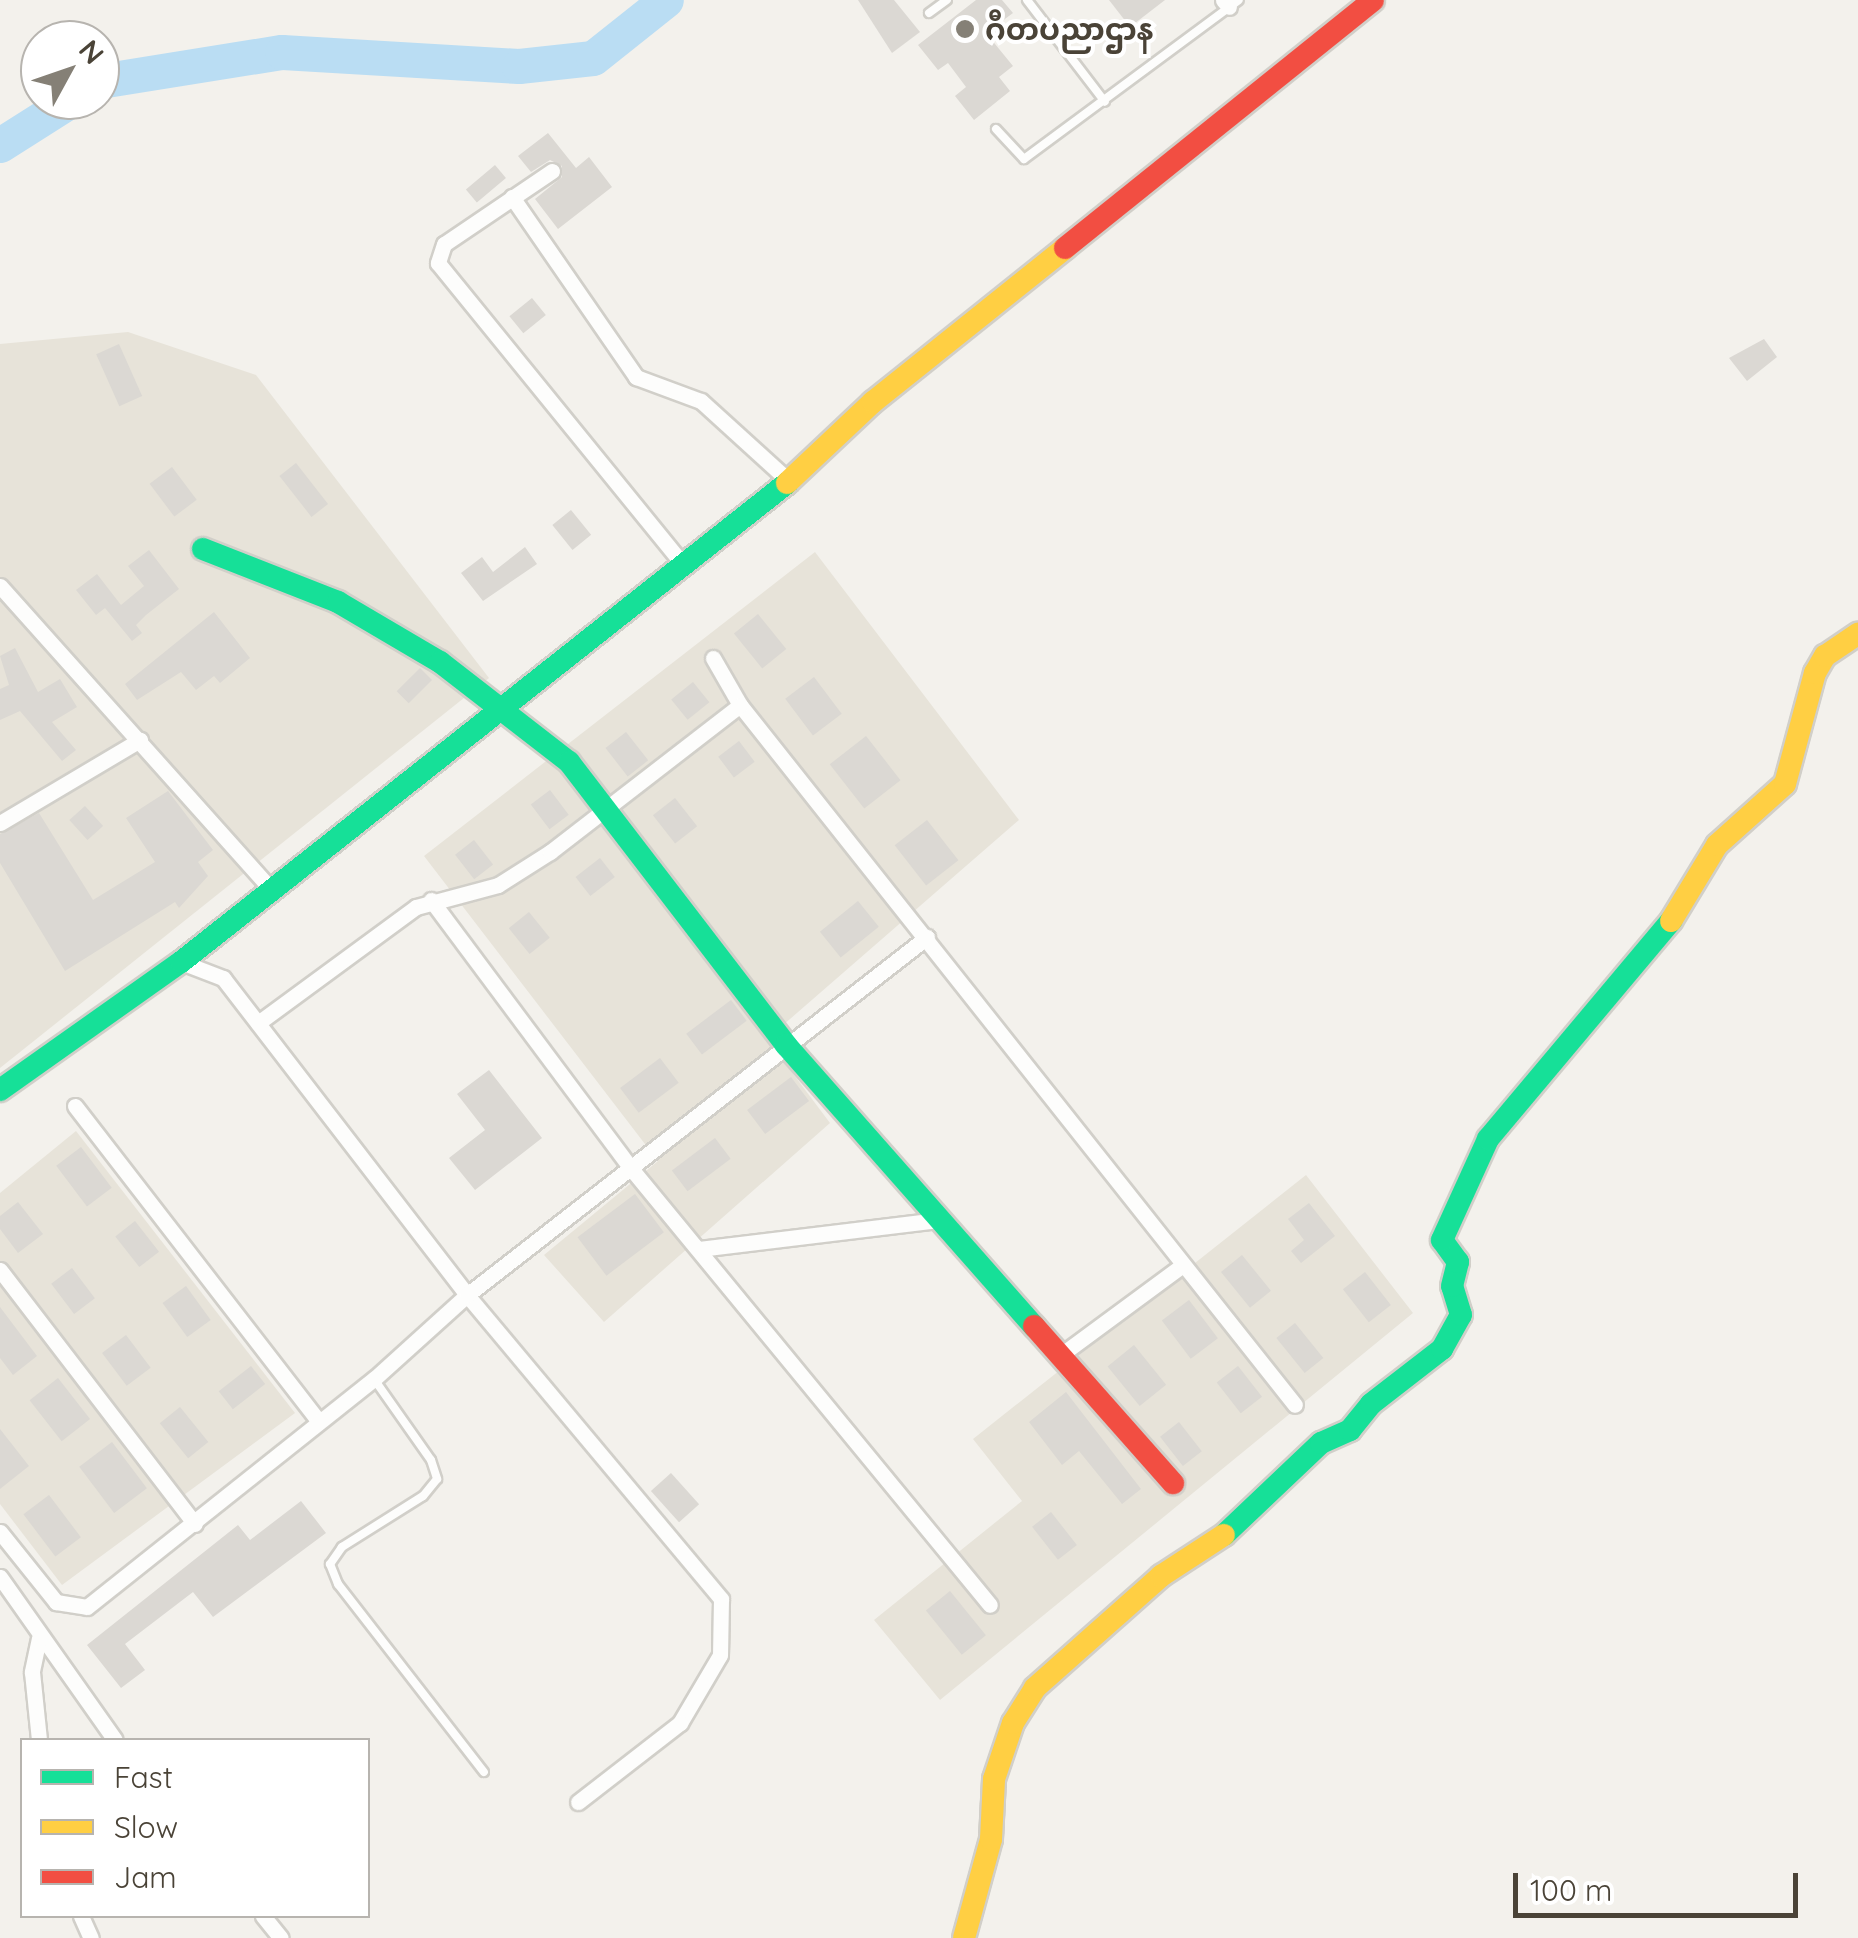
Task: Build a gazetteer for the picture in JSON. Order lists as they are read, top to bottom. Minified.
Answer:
{"places":["ဂီတပညာဌာန"],"legend":["Fast","Slow","Jam"],"scale_bar":"100 m","north":"top right"}
